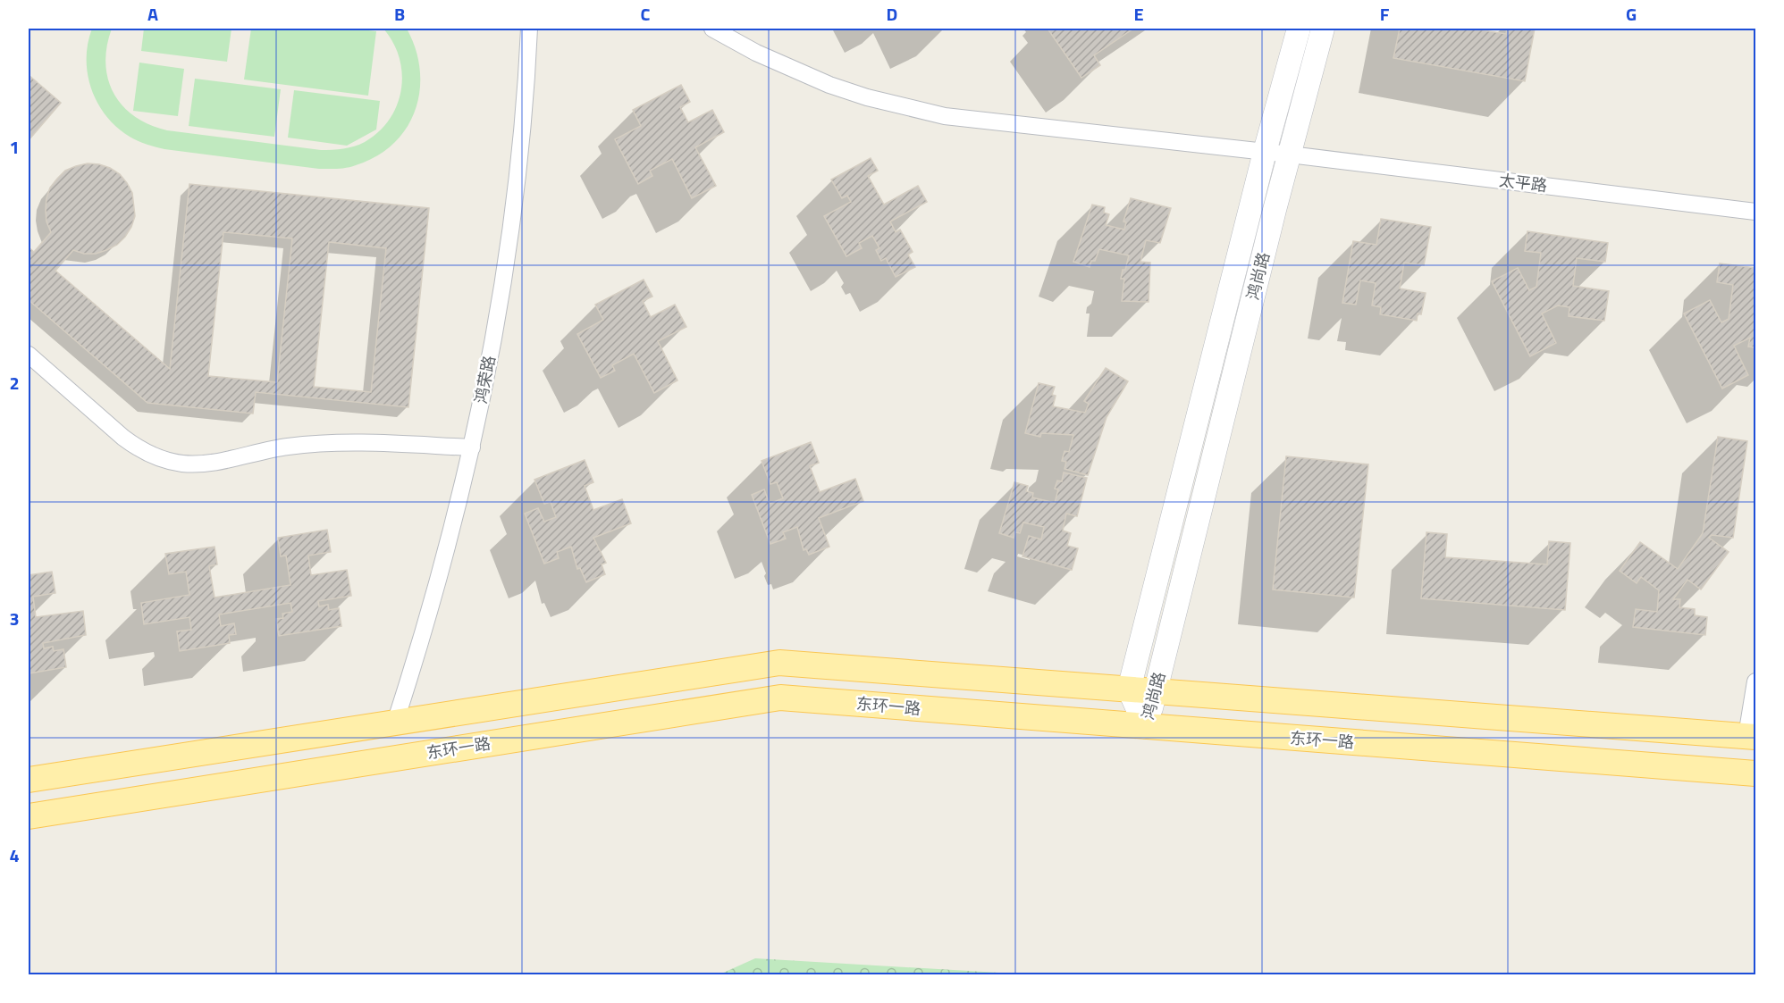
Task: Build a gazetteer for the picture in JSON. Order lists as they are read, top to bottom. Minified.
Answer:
{"streets":{"main road":["东环一路"],"street":["太平路","鸿尚路","鸿荣路"]},"crossings":[["太平路","鸿尚路"],["鸿尚路","东环一路"]],"grid":{"columns":["A","B","C","D","E","F","G"],"rows":["1","2","3","4"]}}
